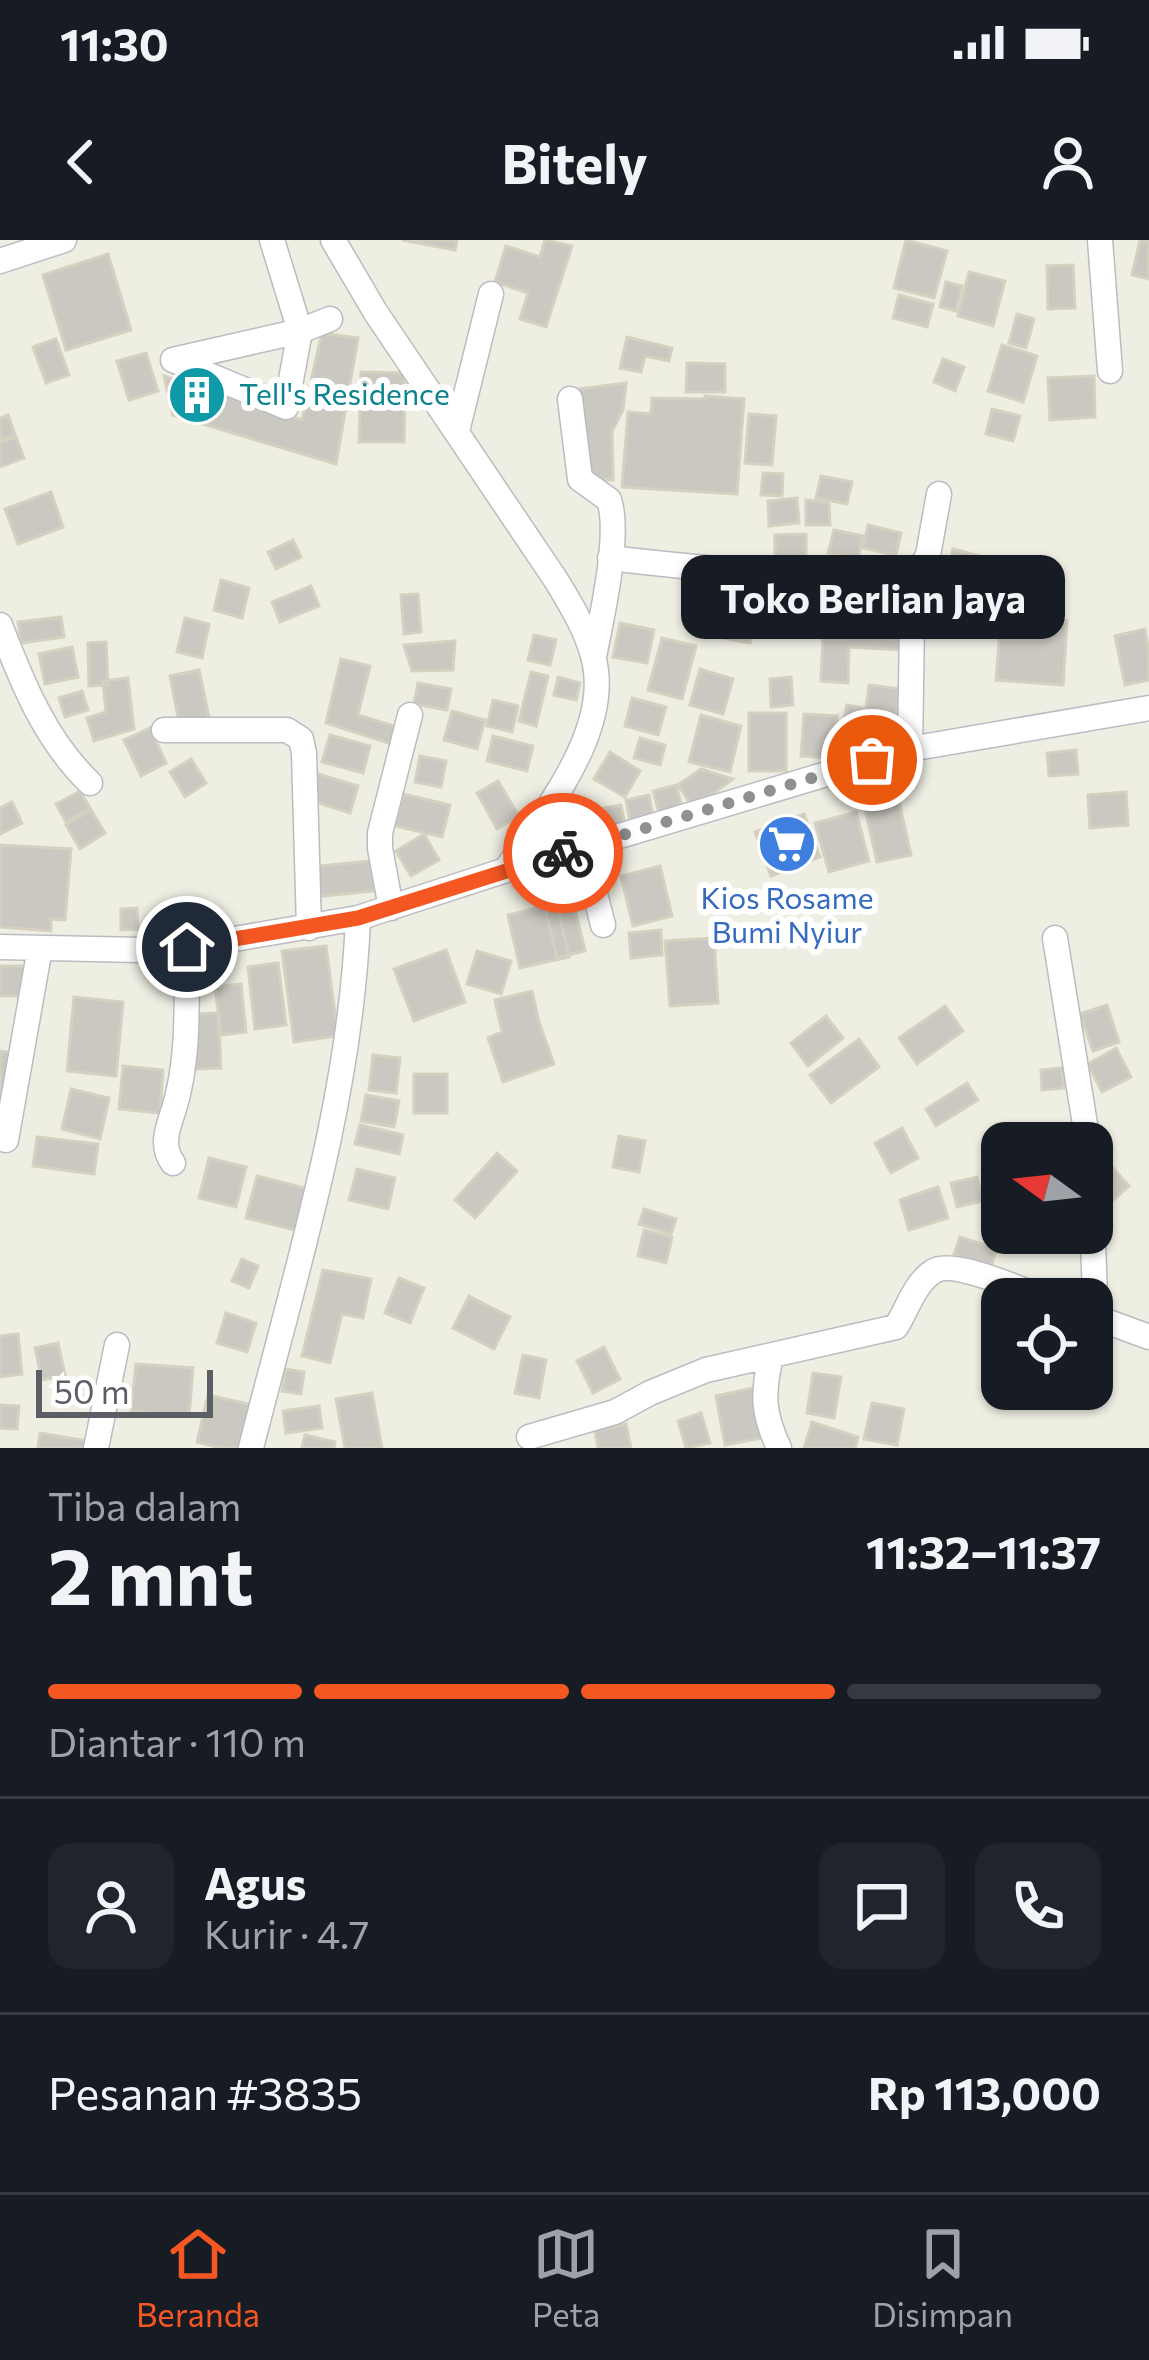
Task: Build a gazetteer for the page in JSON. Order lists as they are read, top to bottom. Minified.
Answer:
{"places":{"building":["Tell's Residence"],"other":["Toko Berlian Jaya"],"supermarket":["Kios Rosame Bumi Nyiur"]},"scale_bar":"50 m","north":"left","page":{"status":"11:30","header":"Bitely","bubble":"Toko Berlian Jaya","scale":"50 m","heading":["2 mnt","Tiba dalam","11:32–11:37"],"panel":["Agus","Kurir · 4.7","Pesanan #3835","Rp 113,000"],"bar":"Diantar · 110 m","tabs":["Beranda","Peta","Disimpan"]}}
